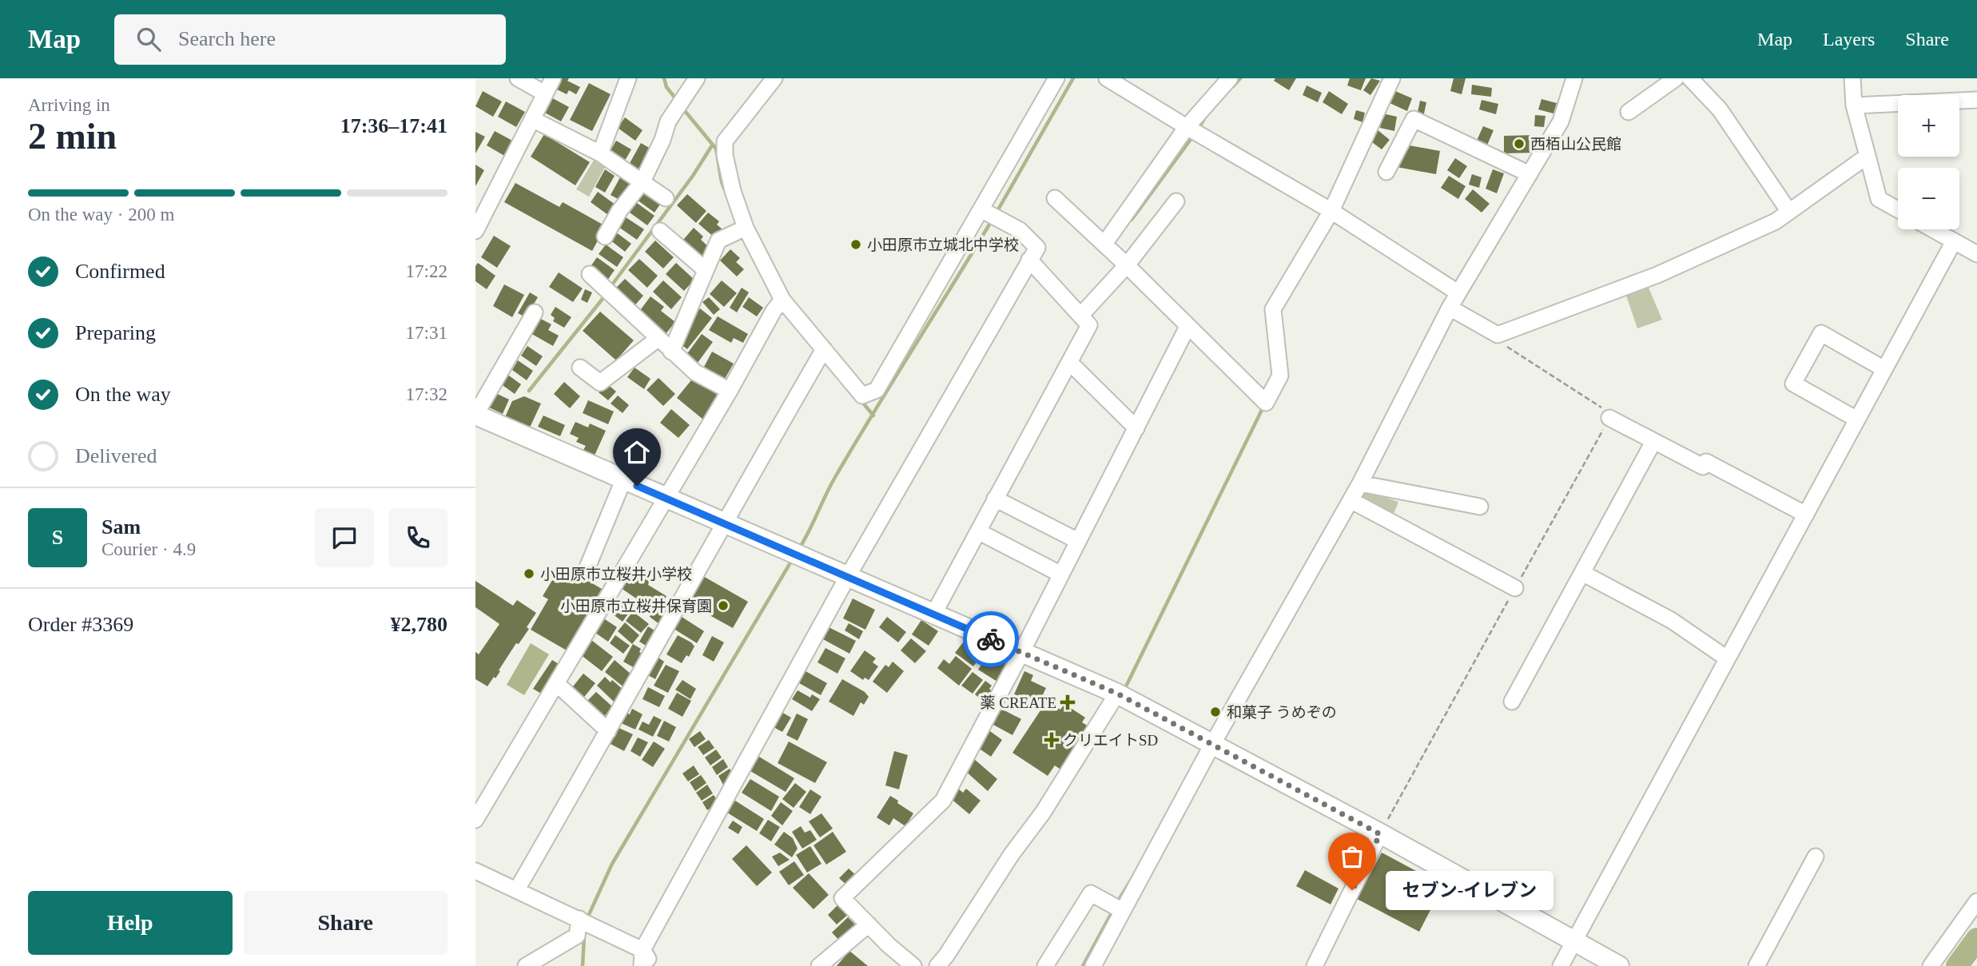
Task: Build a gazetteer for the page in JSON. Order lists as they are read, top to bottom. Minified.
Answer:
{"places":{"other":["西栢山公民館","小田原市立城北中学校","小田原市立桜井小学校","小田原市立桜井保育園","和菓子 うめぞの","セブン-イレブン"],"health":["薬 CREATE","クリエイトSD"]},"page":{"header":"Map","search":"Search here","nav":["Map","Layers","Share"],"heading":["2 min","Arriving in","17:36–17:41"],"panel":["Sam","Courier · 4.9","Order #3369","¥2,780"],"map_buttons":["+","−"],"bar":"On the way · 200 m","list":[["Confirmed","17:22"],["Preparing","17:31"],["On the way","17:32"],"Delivered"],"round":"S","bubble":"セブン-イレブン","buttons":["Help","Share"]}}
